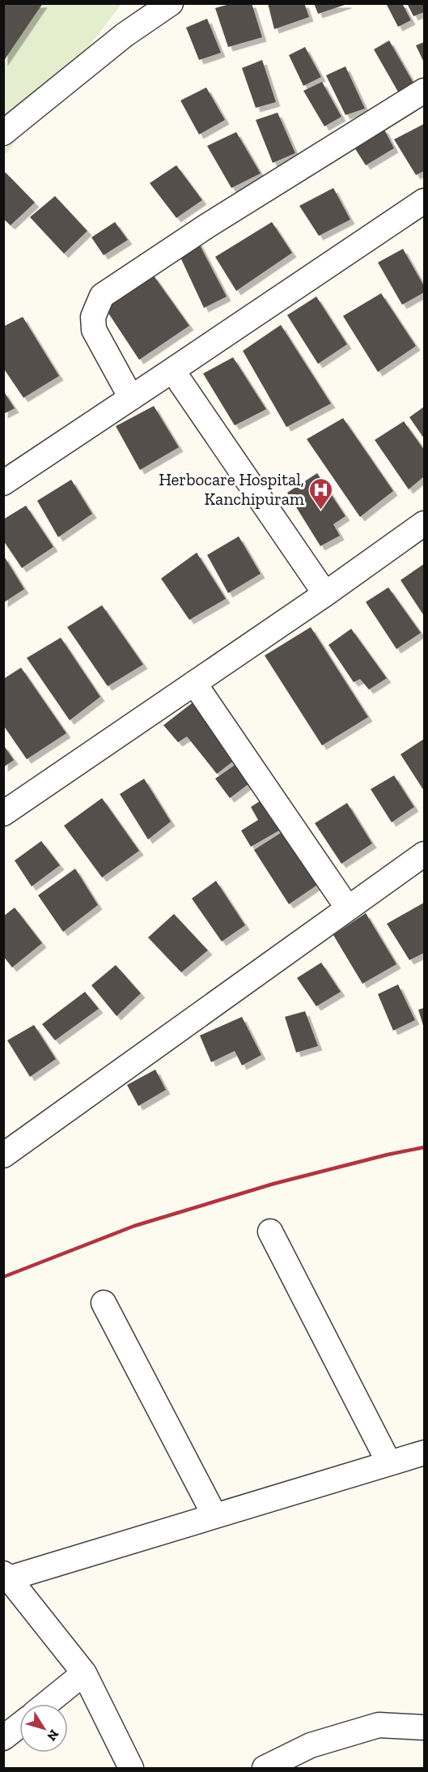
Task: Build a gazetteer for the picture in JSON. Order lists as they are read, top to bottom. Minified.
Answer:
{"places":{"hospital":["Herbocare Hospital, Kanchipuram"]},"north":"bottom right"}
